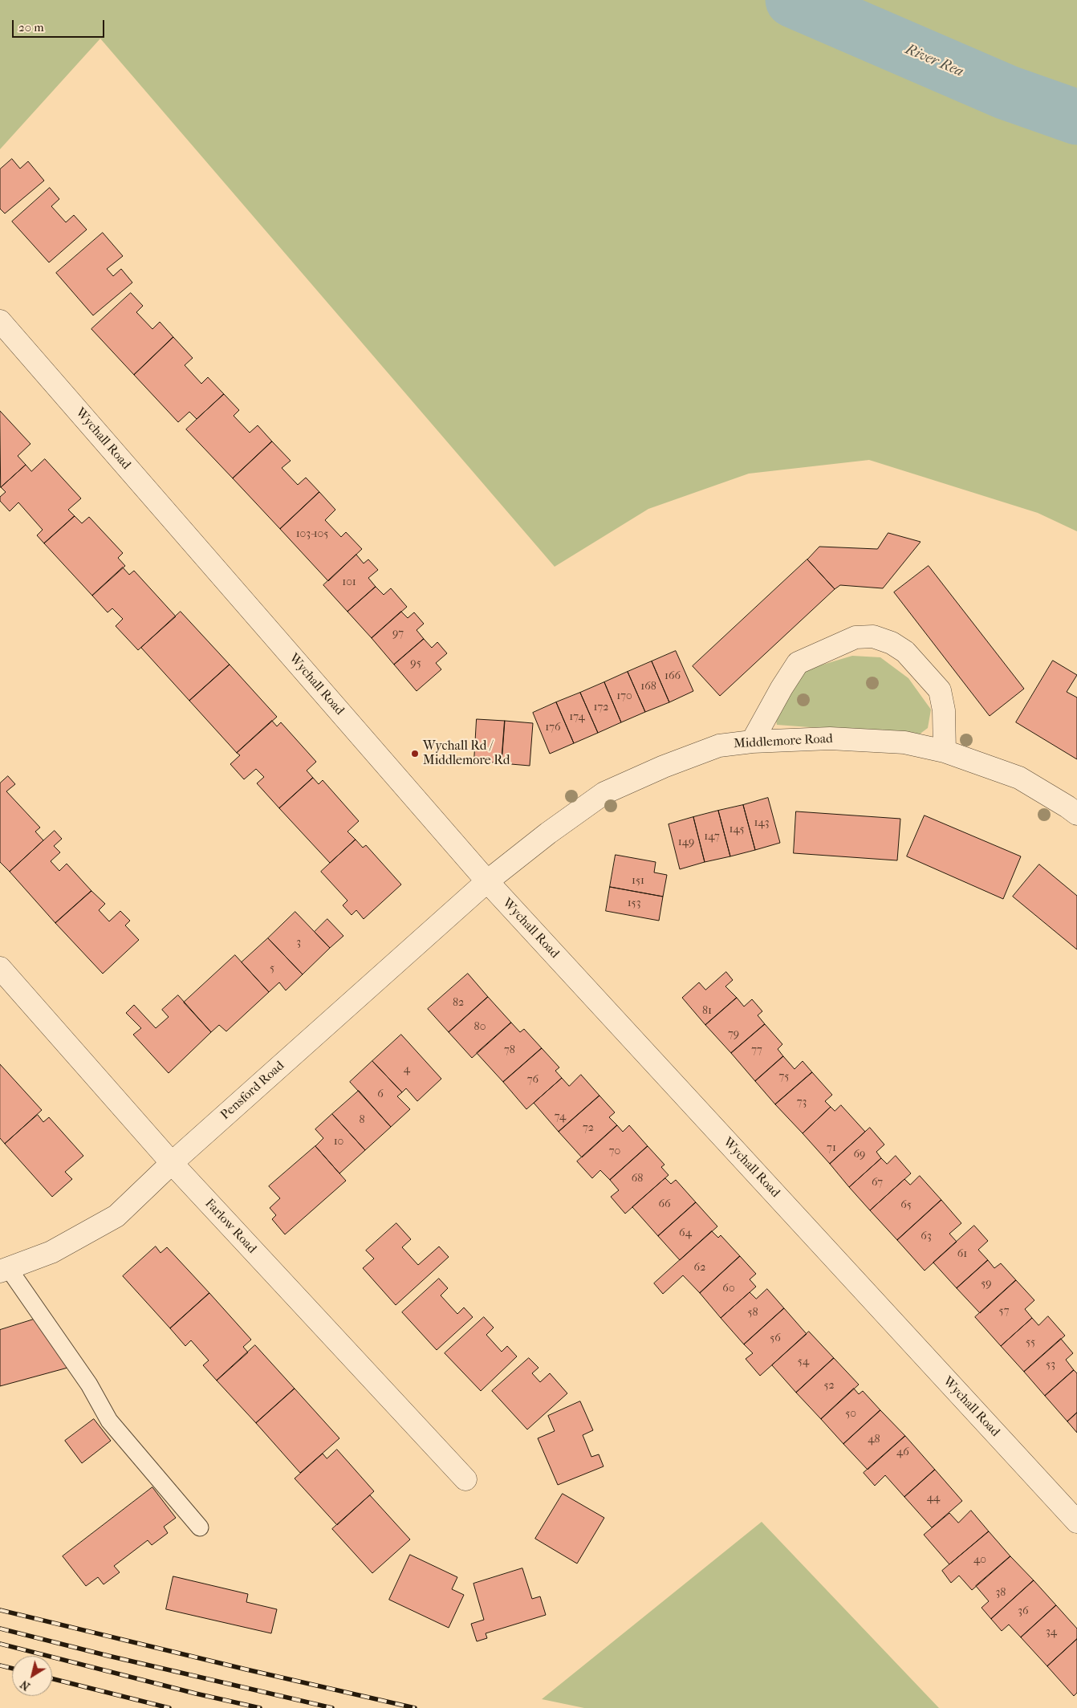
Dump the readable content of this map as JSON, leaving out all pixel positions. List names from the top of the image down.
{
  "streets": {
    "street": [
      "Wychall Road",
      "Middlemore Road",
      "Pensford Road",
      "Farlow Road"
    ]
  },
  "crossings": [
    ["Wychall Road", "Middlemore Road"],
    ["Wychall Road", "Pensford Road"],
    ["Middlemore Road", "Pensford Road"],
    ["Pensford Road", "Farlow Road"]
  ],
  "water": ["River Rea"],
  "places": ["Wychall Rd / Middlemore Rd"],
  "house_numbers": [
    "103-105",
    "101",
    "97",
    "95",
    "166",
    "168",
    "170",
    "172",
    "174",
    "176",
    "143",
    "145",
    "147",
    "149",
    "151",
    "153",
    "3",
    "5",
    "82",
    "81",
    "80",
    "79",
    "78",
    "77",
    "4",
    "75",
    "76",
    "6",
    "73",
    "74",
    "8",
    "72",
    "10",
    "71",
    "70",
    "69",
    "68",
    "67",
    "66",
    "65",
    "64",
    "63",
    "61",
    "62",
    "59",
    "60",
    "57",
    "58",
    "56",
    "55",
    "54",
    "53",
    "52",
    "50",
    "48",
    "46",
    "44",
    "40",
    "38",
    "36",
    "34"
  ],
  "scale_bar": "20 m",
  "north": "bottom left"
}
